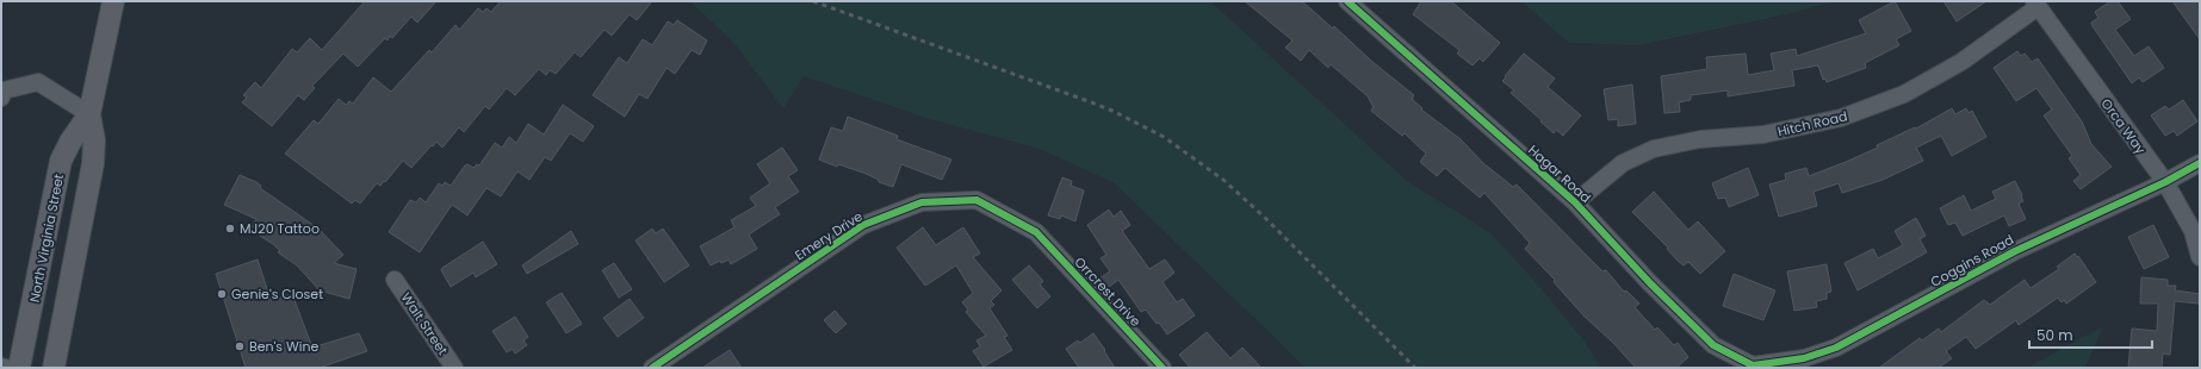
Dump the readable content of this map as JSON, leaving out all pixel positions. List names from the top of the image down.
{
  "streets": {
    "main road": ["North Virginia Street"],
    "street": [
      "Hitch Road",
      "Orca Way",
      "Hagar Road",
      "Emery Drive",
      "Coggins Road",
      "Orrcrest Drive",
      "Walt Street"
    ]
  },
  "crossings": [
    ["Hitch Road", "Orca Way"],
    ["Hitch Road", "Hagar Road"],
    ["Orca Way", "Coggins Road"],
    ["Hagar Road", "Coggins Road"],
    ["Emery Drive", "Orrcrest Drive"]
  ],
  "places": ["MJ20 Tattoo", "Genie's Closet", "Ben's Wine"],
  "scale_bar": "50 m"
}
